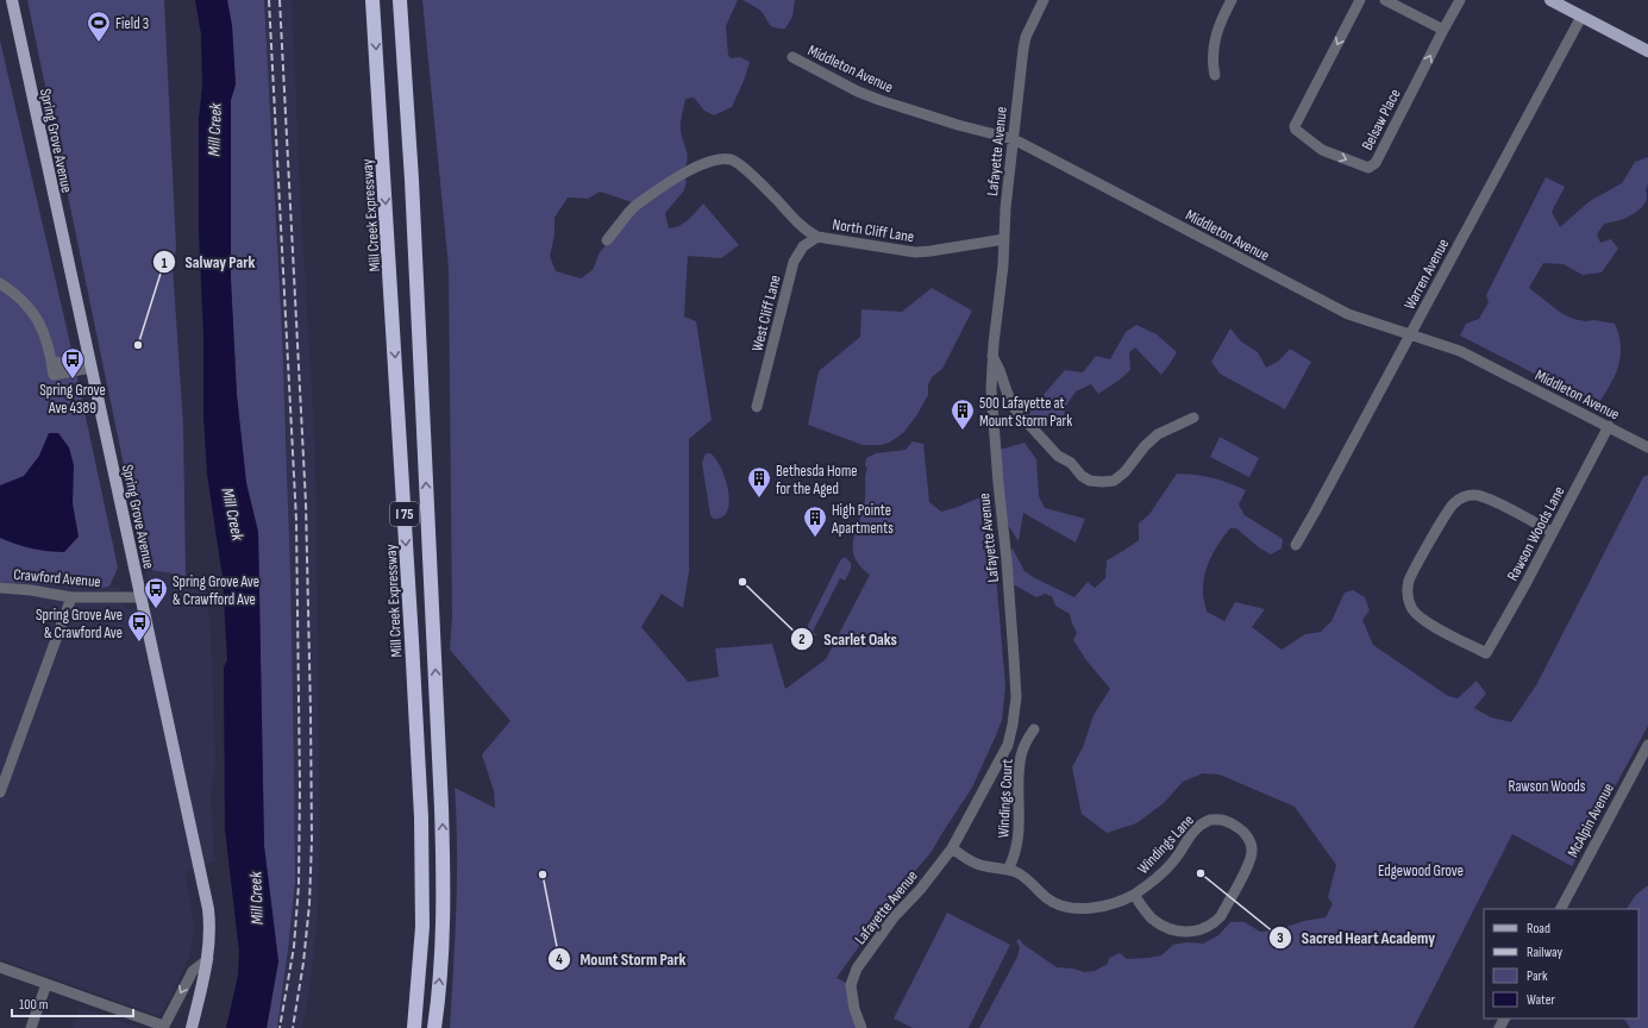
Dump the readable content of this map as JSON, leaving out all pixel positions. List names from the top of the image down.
{
  "streets": {
    "highway": ["Mill Creek Expressway", "I 75"],
    "main road": ["Spring Grove Avenue"],
    "street": [
      "Middleton Avenue",
      "Belsaw Place",
      "Lafayette Avenue",
      "North Cliff Lane",
      "Warren Avenue",
      "West Cliff Lane",
      "Rawson Woods Lane",
      "Crawford Avenue",
      "Windings Court",
      "McAlpin Avenue",
      "Windings Lane"
    ]
  },
  "crossings": [
    ["Middleton Avenue", "Lafayette Avenue"],
    ["Middleton Avenue", "Warren Avenue"],
    ["Middleton Avenue", "Rawson Woods Lane"],
    ["Spring Grove Avenue", "Crawford Avenue"],
    ["Lafayette Avenue", "North Cliff Lane"],
    ["Lafayette Avenue", "Windings Lane"],
    ["North Cliff Lane", "West Cliff Lane"],
    ["Windings Court", "Windings Lane"]
  ],
  "water": ["Mill Creek"],
  "parks": ["Rawson Woods", "Edgewood Grove"],
  "places": {
    "sports": ["Field 3"],
    "other": [
      "Salway Park",
      "Scarlet Oaks",
      "Sacred Heart Academy",
      "Mount Storm Park"
    ],
    "bus stop": ["Spring Grove Ave 4389", "Spring Grove Ave & Crawfford Ave", "Spring Grove Ave & Crawford Ave"],
    "building": ["500 Lafayette at Mount Storm Park", "Bethesda Home for the Aged", "High Pointe Apartments"]
  },
  "legend": [
    "Road",
    "Railway",
    "Park",
    "Water"
  ],
  "scale_bar": "100 m"
}
